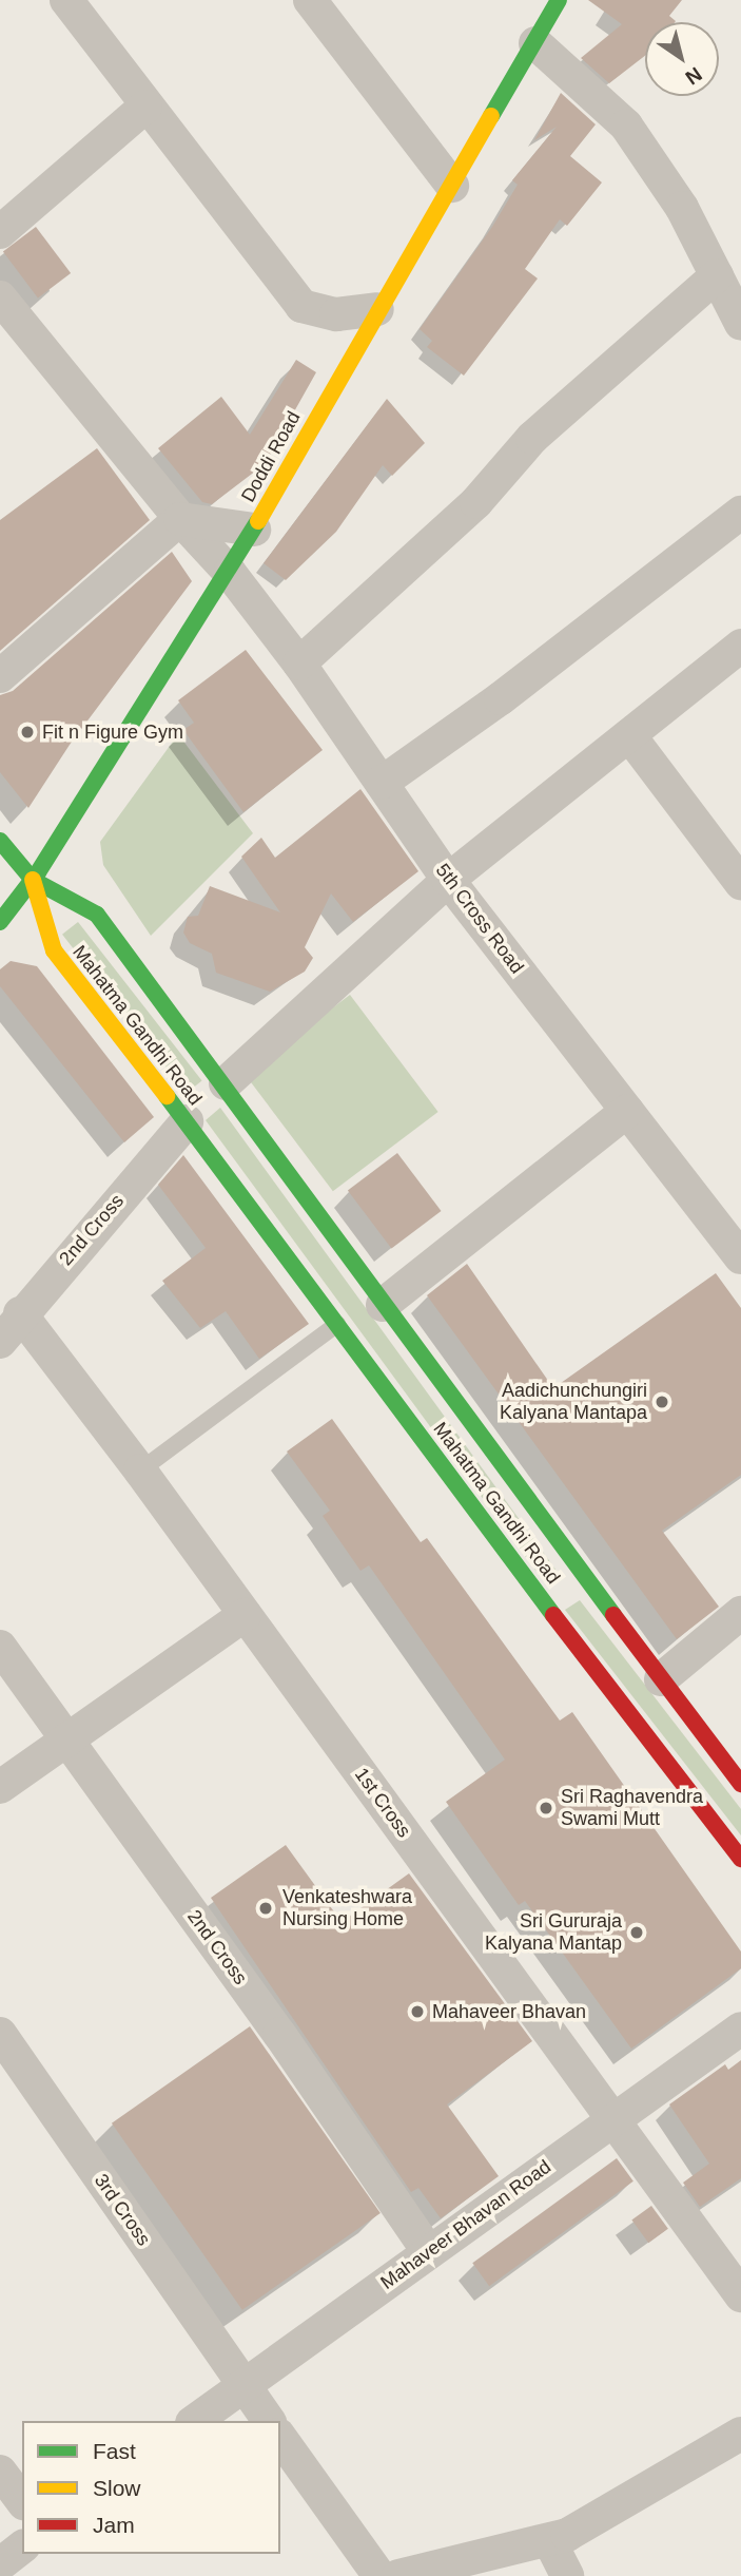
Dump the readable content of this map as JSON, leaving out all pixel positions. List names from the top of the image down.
{
  "streets": {
    "street": [
      "Doddi Road",
      "5th Cross Road",
      "Mahatma Gandhi Road",
      "2nd Cross",
      "1st Cross",
      "3rd Cross",
      "Mahaveer Bhavan Road"
    ]
  },
  "crossings": [
    ["Doddi Road", "5th Cross Road"],
    ["Doddi Road", "Mahatma Gandhi Road"],
    ["5th Cross Road", "2nd Cross"],
    ["Mahatma Gandhi Road", "2nd Cross"],
    ["2nd Cross", "1st Cross"],
    ["2nd Cross", "Mahaveer Bhavan Road"],
    ["1st Cross", "Mahaveer Bhavan Road"],
    ["3rd Cross", "Mahaveer Bhavan Road"]
  ],
  "places": [
    "Fit n Figure Gym",
    "Aadichunchungiri Kalyana Mantapa",
    "Sri Raghavendra Swami Mutt",
    "Venkateshwara Nursing Home",
    "Sri Gururaja Kalyana Mantap",
    "Mahaveer Bhavan"
  ],
  "legend": ["Fast", "Slow", "Jam"],
  "north": "bottom right"
}
